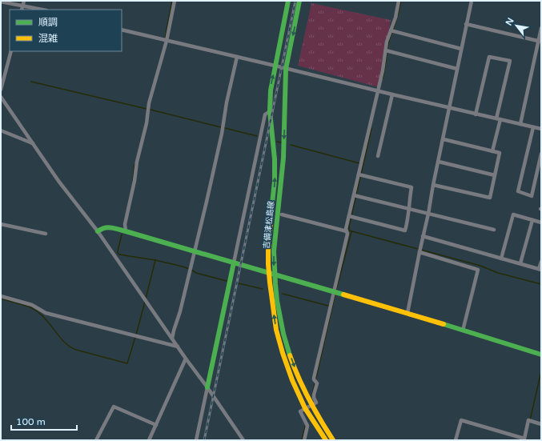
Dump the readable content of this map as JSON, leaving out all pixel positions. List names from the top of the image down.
{
  "streets": {
    "main road": ["吉備津松島線"]
  },
  "legend": ["順調", "混雑"],
  "scale_bar": "100 m",
  "north": "top left"
}
